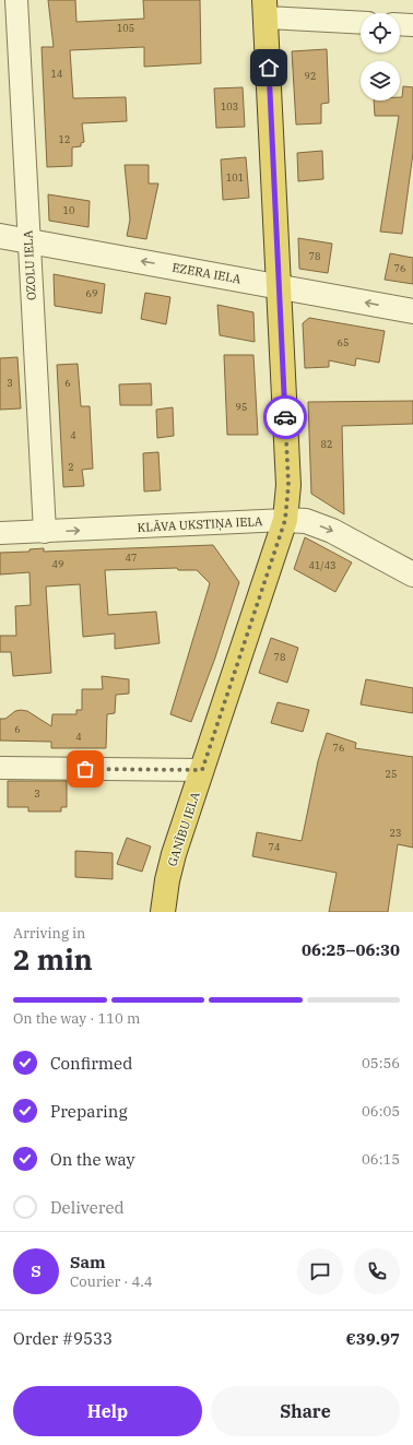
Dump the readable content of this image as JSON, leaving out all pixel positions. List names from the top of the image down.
{
  "streets": {
    "highway": ["GANĪBU IELA"],
    "street": ["OZOLU IELA", "EZERA IELA", "KLĀVA UKSTIŅA IELA"]
  },
  "crossings": [
    ["OZOLU IELA", "EZERA IELA"],
    ["OZOLU IELA", "KLĀVA UKSTIŅA IELA"],
    ["EZERA IELA", "GANĪBU IELA"],
    ["KLĀVA UKSTIŅA IELA", "GANĪBU IELA"]
  ],
  "one_way": ["EZERA IELA", "KLĀVA UKSTIŅA IELA"],
  "house_numbers": [
    "105",
    "14",
    "92",
    "103",
    "12",
    "101",
    "10",
    "78",
    "76",
    "69",
    "65",
    "3",
    "6",
    "95",
    "4",
    "82",
    "2",
    "47",
    "49",
    "41/43",
    "78",
    "6",
    "4",
    "76",
    "25",
    "3",
    "23",
    "74"
  ],
  "page": {
    "heading": ["2 min", "Arriving in", "06:25–06:30"],
    "panel": [
      "Sam",
      "Courier · 4.4",
      "Order #9533",
      "€39.97"
    ],
    "bar": "On the way · 110 m",
    "list": [
      ["Confirmed", "05:56"],
      ["Preparing", "06:05"],
      ["On the way", "06:15"],
      "Delivered"
    ],
    "round": "S",
    "buttons": ["Help", "Share"]
  }
}
